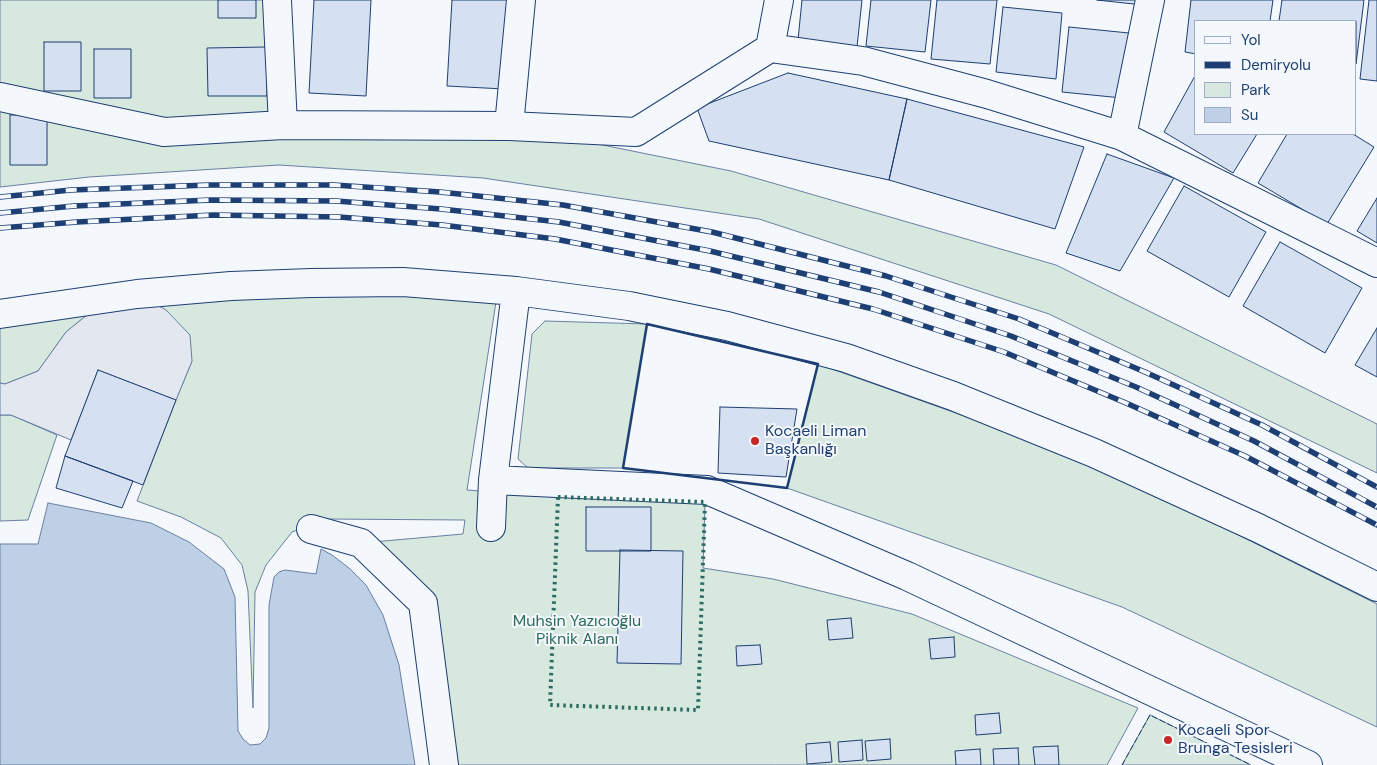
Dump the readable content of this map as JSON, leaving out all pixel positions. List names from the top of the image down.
{
  "parks": ["Muhsin Yazıcıoğlu Piknik Alanı"],
  "places": ["Kocaeli Liman Başkanlığı", "Kocaeli Spor Brunga Tesisleri"],
  "legend": [
    "Yol",
    "Demiryolu",
    "Park",
    "Su"
  ]
}
